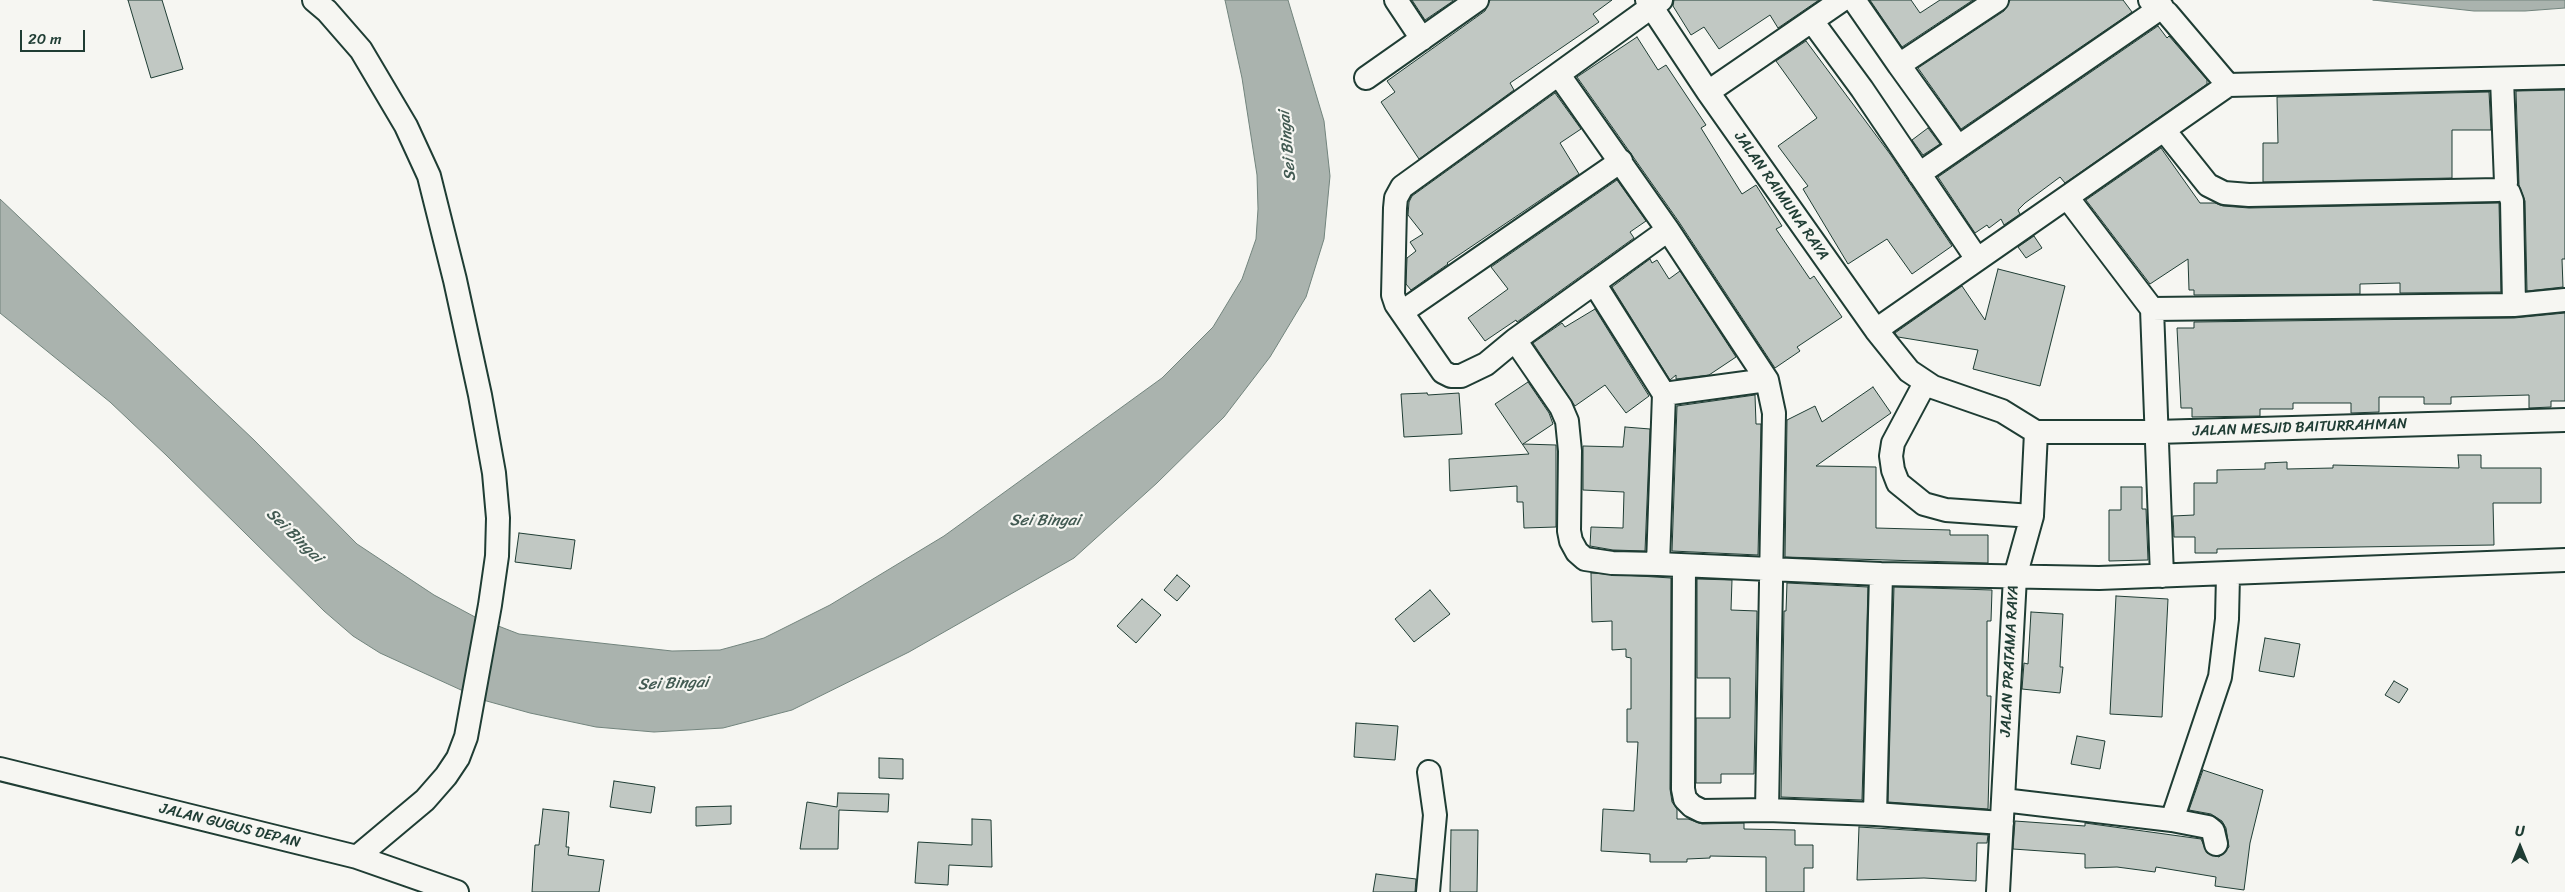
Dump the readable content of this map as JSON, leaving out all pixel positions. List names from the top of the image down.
{
  "streets": {
    "street": [
      "JALAN RAIMUNA RAYA",
      "JALAN MESJID BAITURRAHMAN",
      "JALAN PRATAMA RAYA",
      "JALAN GUGUS DEPAN"
    ]
  },
  "crossings": [
    ["JALAN RAIMUNA RAYA", "JALAN MESJID BAITURRAHMAN"],
    ["JALAN RAIMUNA RAYA", "JALAN PRATAMA RAYA"],
    ["JALAN MESJID BAITURRAHMAN", "JALAN PRATAMA RAYA"]
  ],
  "water": ["Sei Bingai"],
  "scale_bar": "20 m",
  "north": "top"
}
